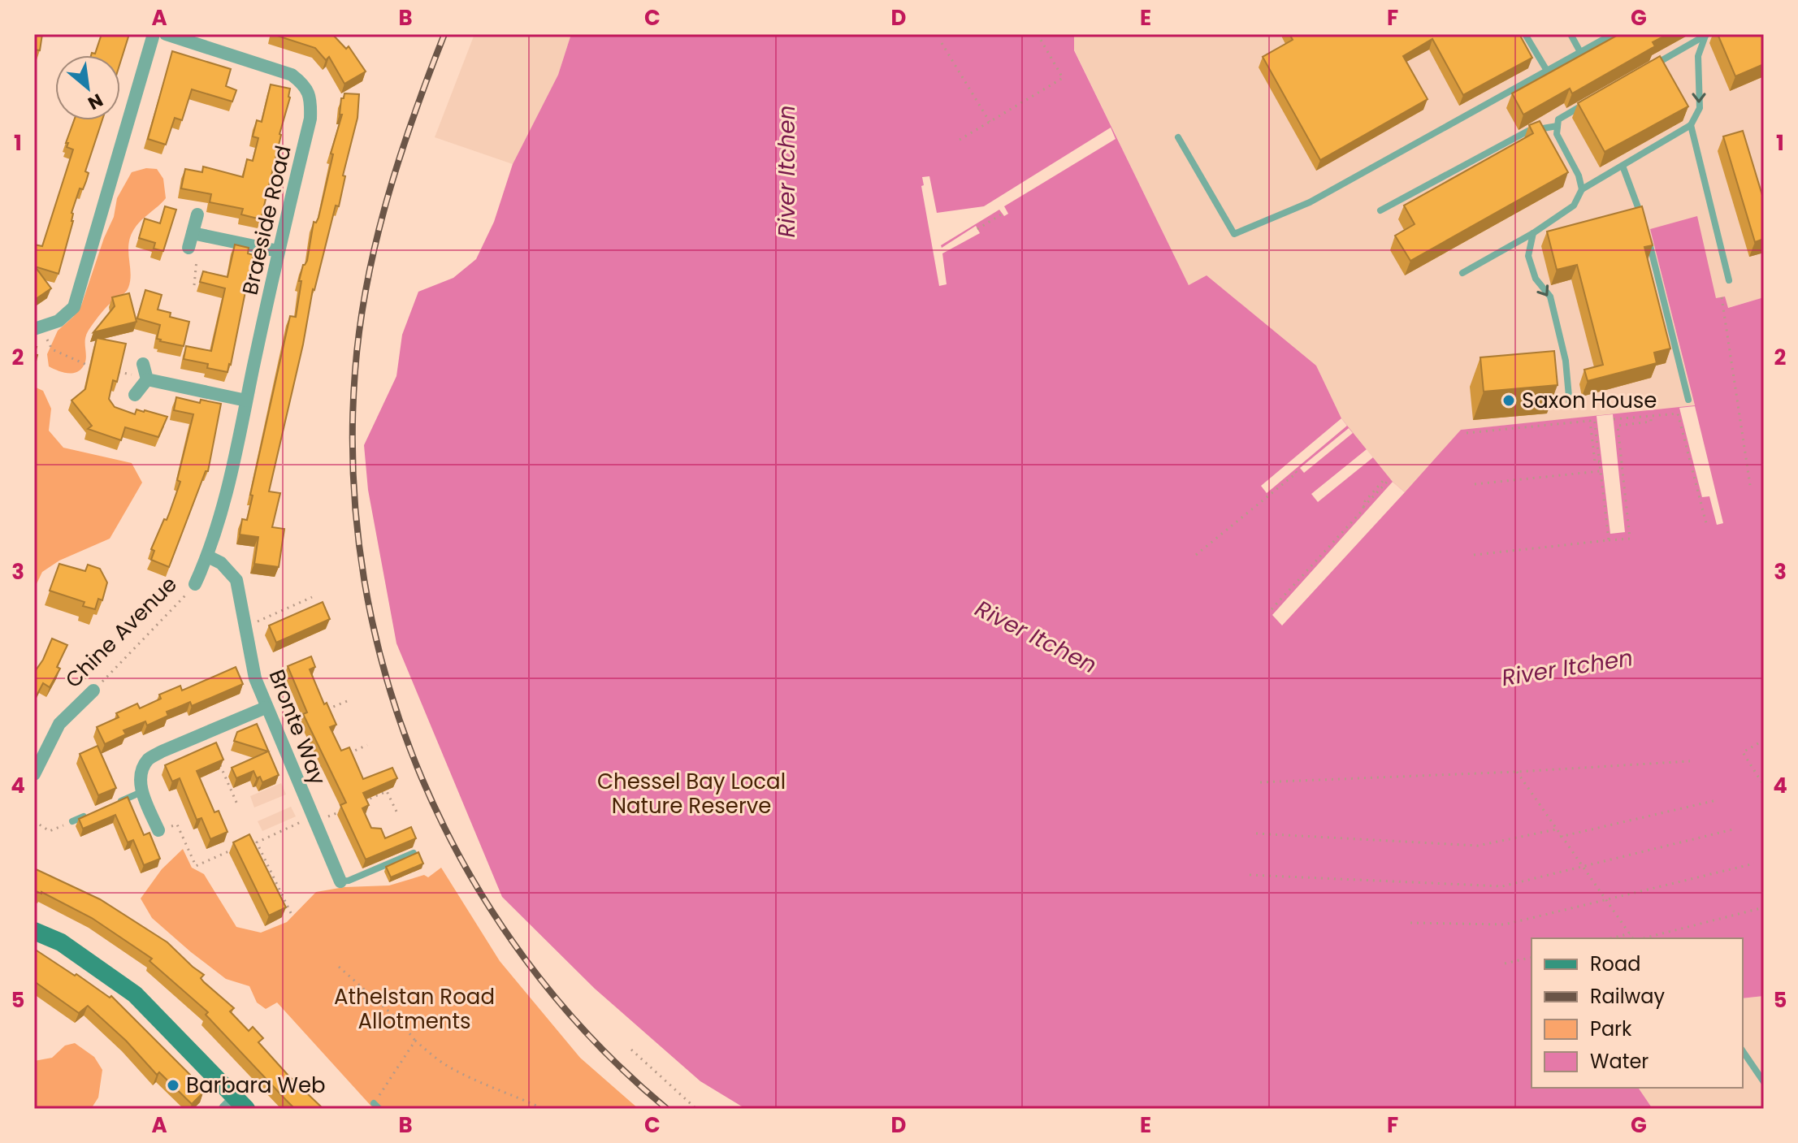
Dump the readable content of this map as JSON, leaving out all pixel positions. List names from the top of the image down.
{
  "streets": {
    "street": ["Braeside Road", "Chine Avenue", "Bronte Way"]
  },
  "crossings": [
    ["Braeside Road", "Chine Avenue"],
    ["Chine Avenue", "Bronte Way"]
  ],
  "water": ["River Itchen"],
  "parks": ["Chessel Bay Local Nature Reserve", "Athelstan Road Allotments"],
  "places": ["Saxon House", "Barbara Web"],
  "legend": [
    "Road",
    "Railway",
    "Park",
    "Water"
  ],
  "north": "bottom right",
  "grid": {
    "columns": [
      "A",
      "B",
      "C",
      "D",
      "E",
      "F",
      "G"
    ],
    "rows": [
      "1",
      "2",
      "3",
      "4",
      "5"
    ]
  }
}
